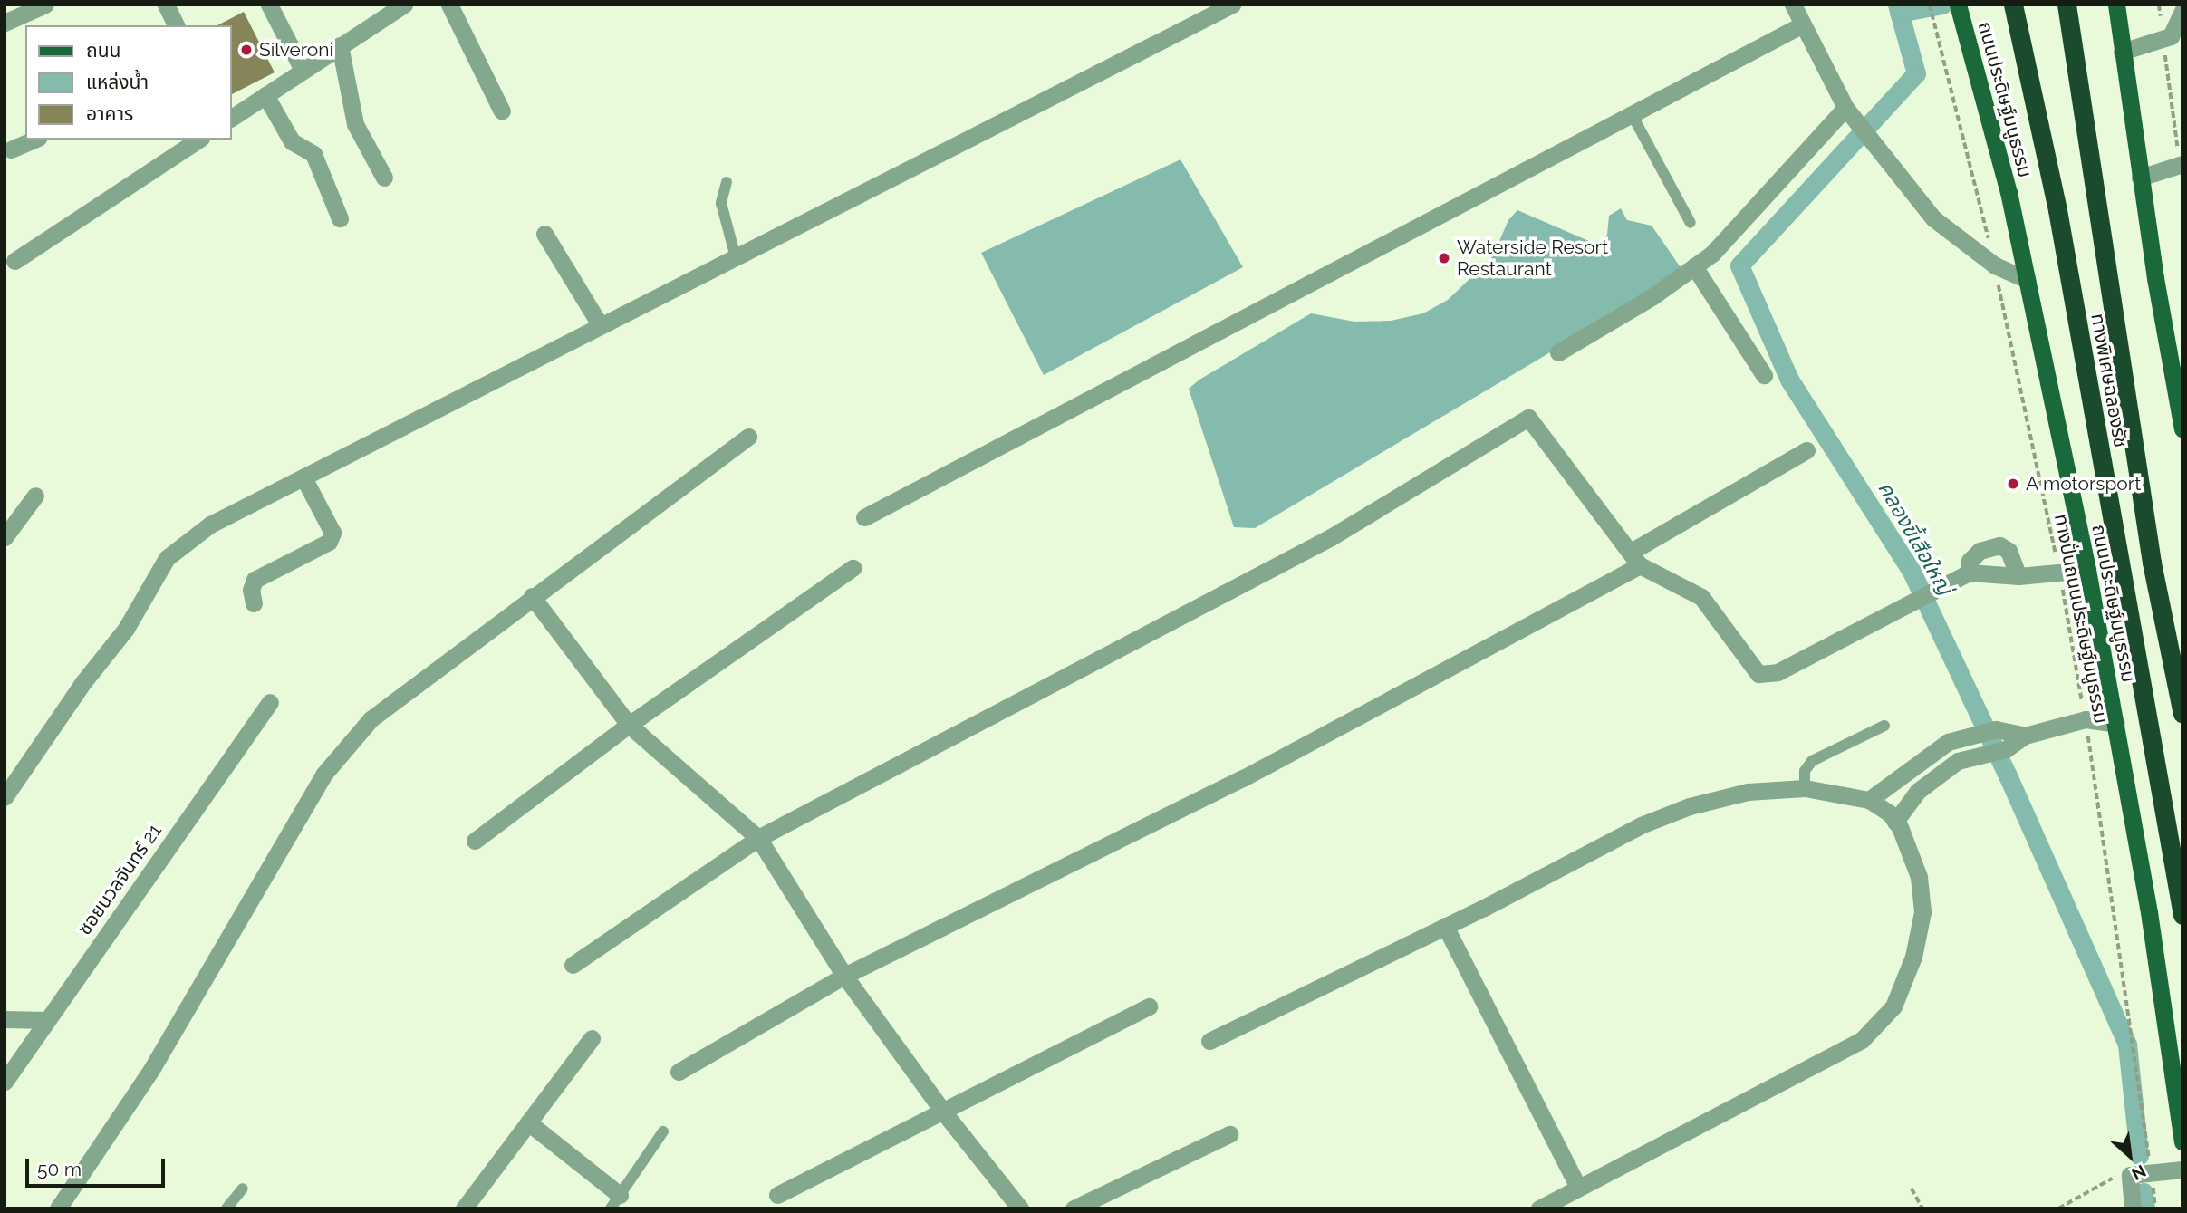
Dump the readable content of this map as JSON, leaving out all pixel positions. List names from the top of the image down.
{
  "streets": {
    "highway": ["ทางพิเศษฉลองรัช"],
    "main road": ["ถนนประดิษฐ์มนูธรรม"],
    "street": ["ซอยนวลจันทร์ 21"],
    "path": ["ทางปั่นถนนประดิษฐ์มนูธรรม"]
  },
  "water": ["คลองขี้เสือใหญ่"],
  "places": ["Silveroni", "Waterside Resort Restaurant", "A motorsport"],
  "legend": ["ถนน", "แหล่งน้ำ", "อาคาร"],
  "scale_bar": "50 m",
  "north": "bottom right"
}
